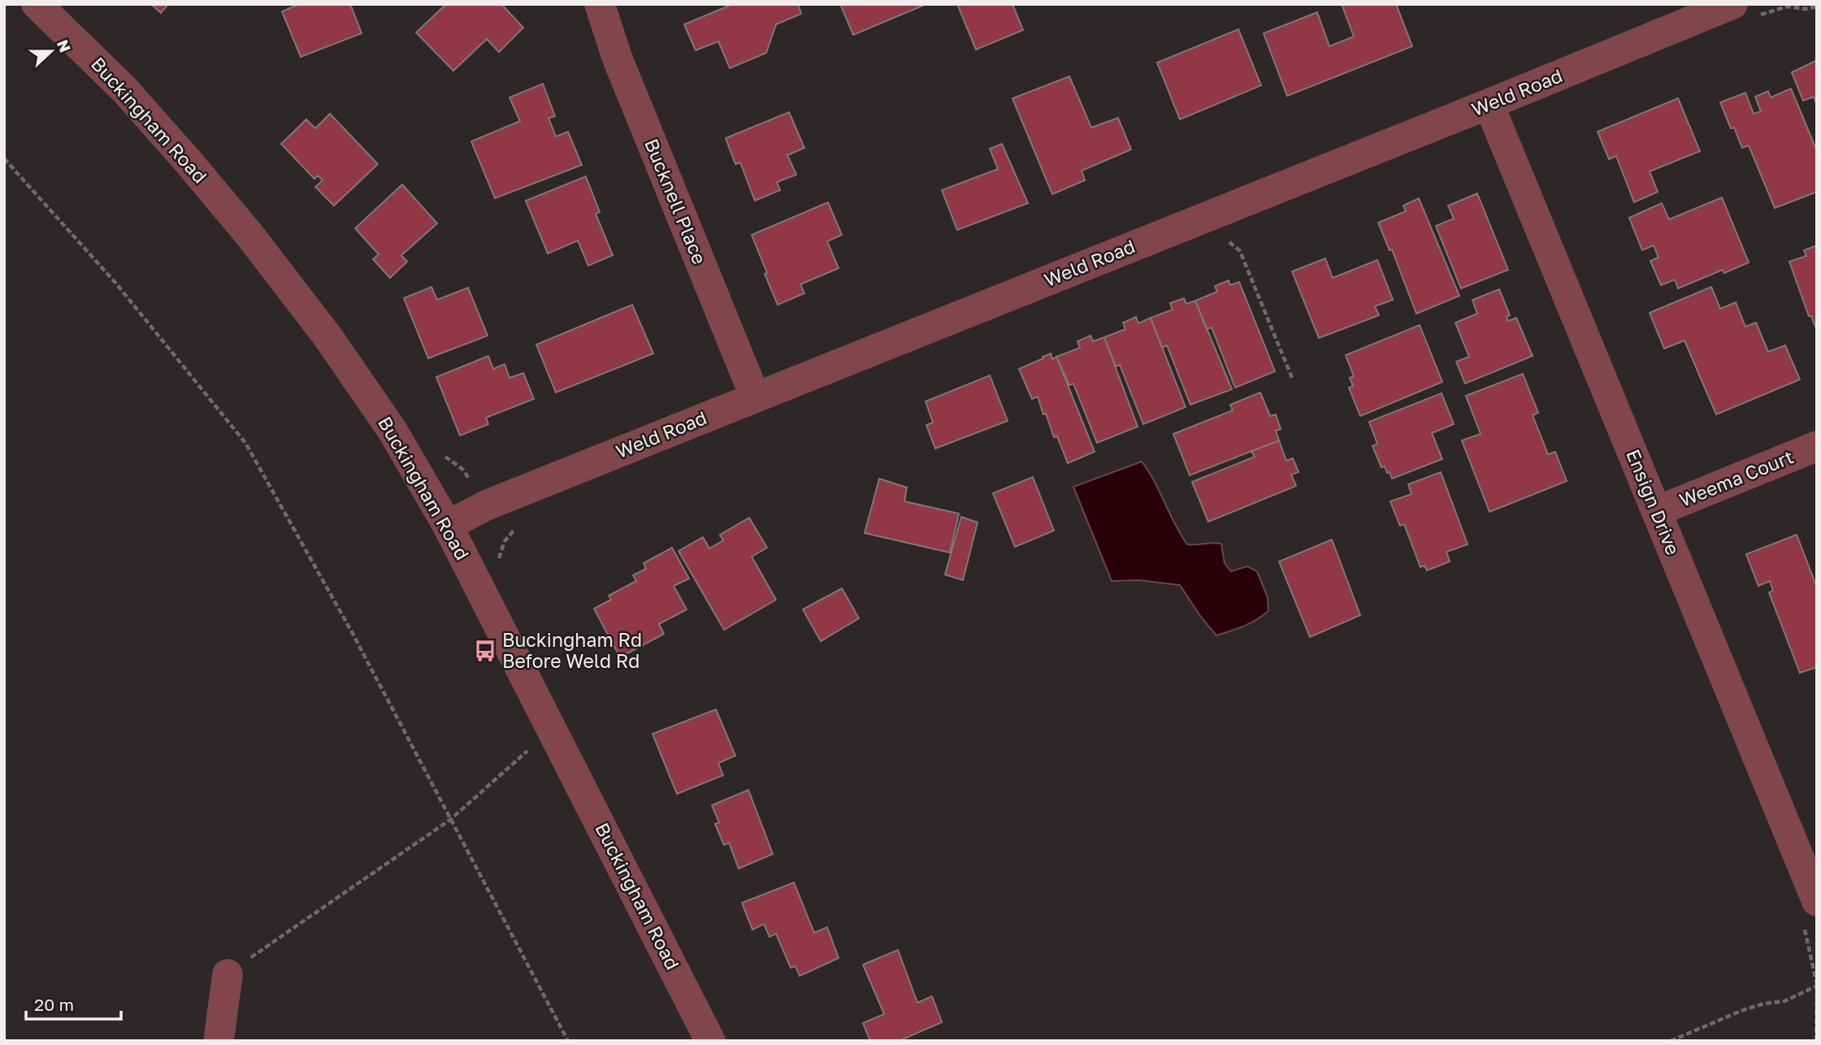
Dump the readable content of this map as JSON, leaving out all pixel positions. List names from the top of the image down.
{
  "streets": {
    "street": [
      "Weld Road",
      "Buckingham Road",
      "Bucknell Place",
      "Weema Court",
      "Ensign Drive"
    ]
  },
  "crossings": [
    ["Weld Road", "Buckingham Road"],
    ["Weld Road", "Bucknell Place"],
    ["Weld Road", "Ensign Drive"],
    ["Weema Court", "Ensign Drive"]
  ],
  "places": {
    "bus stop": ["Buckingham Rd Before Weld Rd"]
  },
  "scale_bar": "20 m",
  "north": "right"
}
